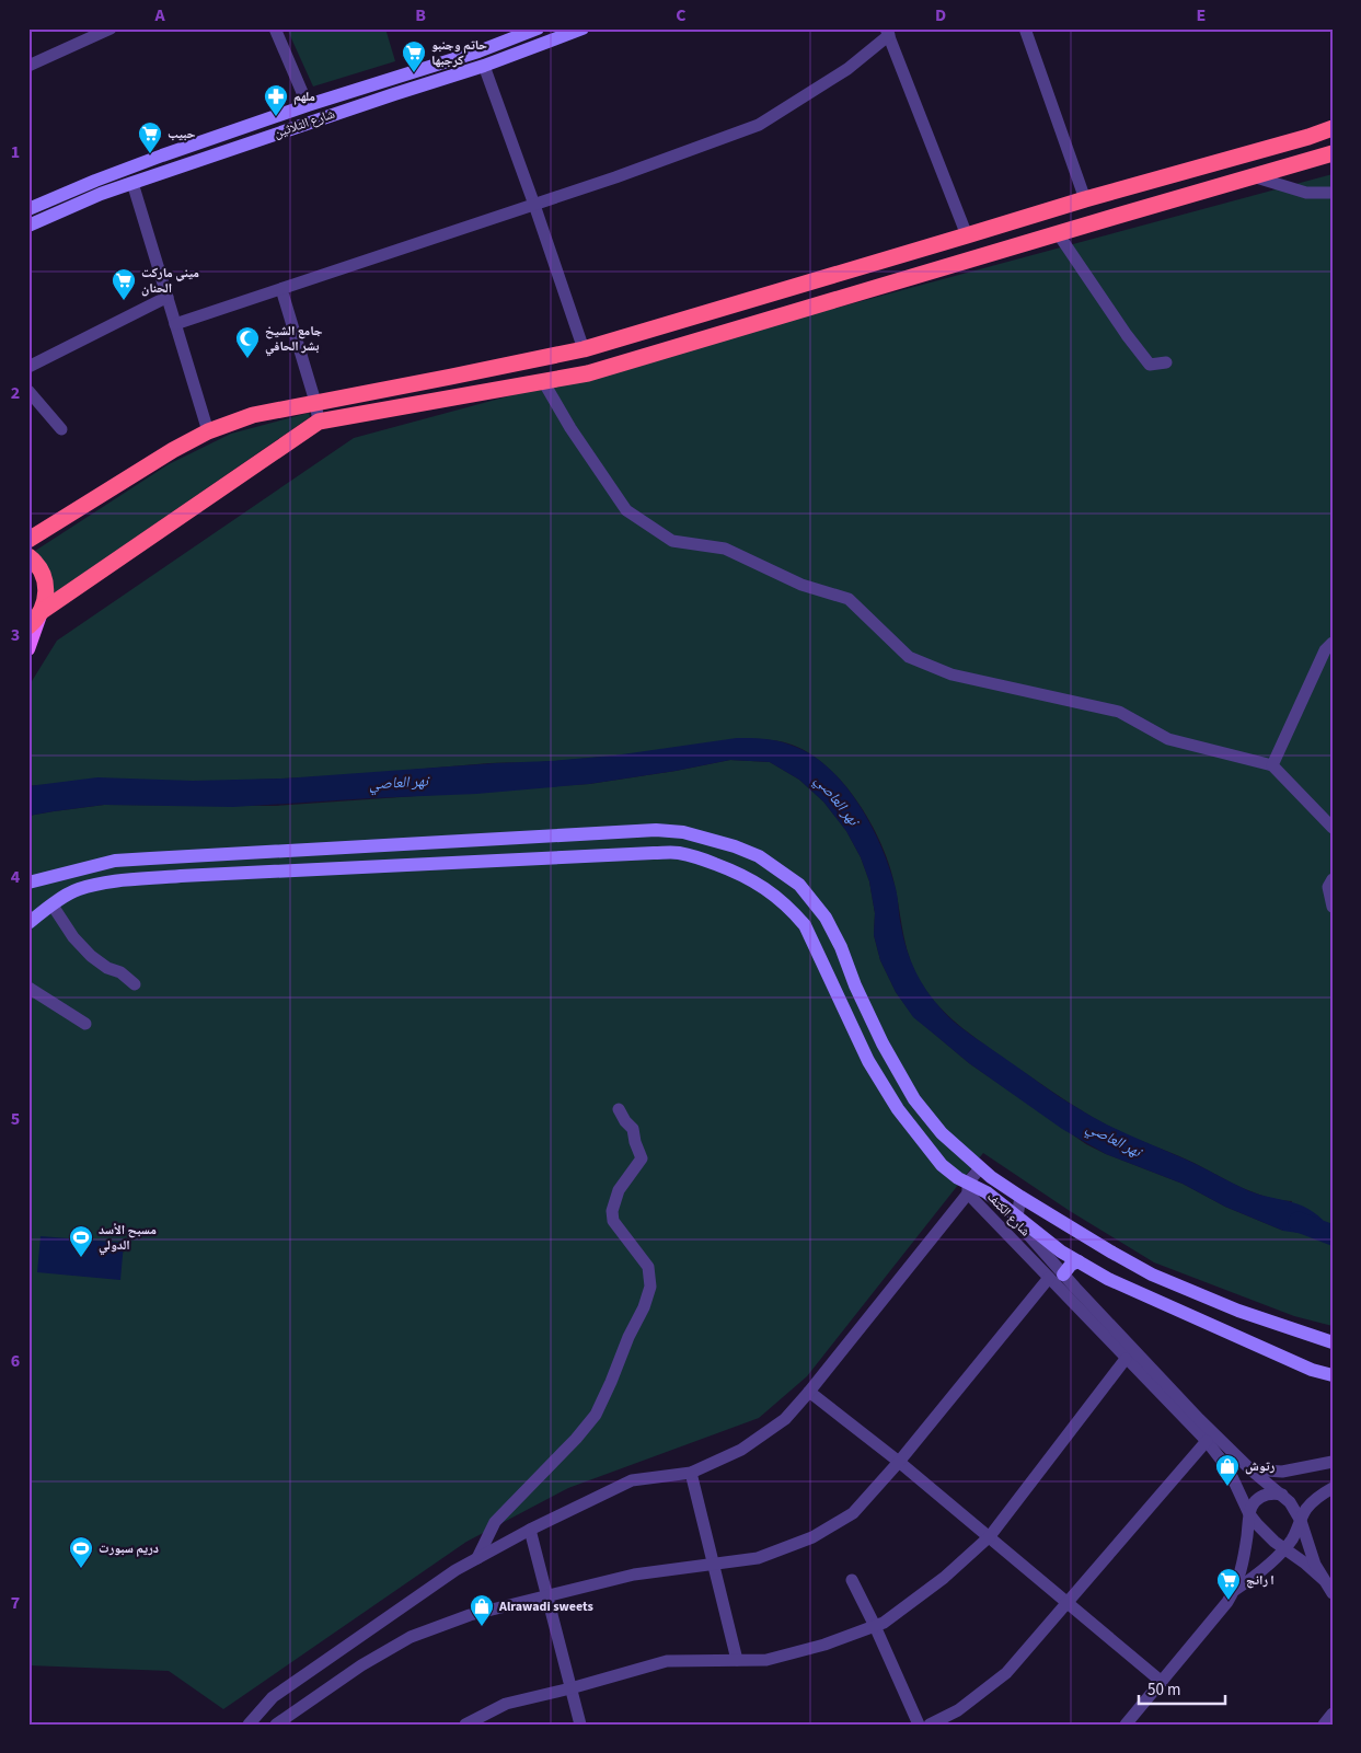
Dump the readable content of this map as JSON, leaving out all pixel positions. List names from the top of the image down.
{
  "streets": {
    "main road": ["شارع الثلاثين"],
    "street": ["شارع الكتف"]
  },
  "water": ["نهر العاصي"],
  "places": {
    "supermarket": [
      "حاتم وجنبو كرجبها",
      "حبيب",
      "ميني ماركت الحنان",
      "ا رانج"
    ],
    "pharmacy": ["ملهم"],
    "mosque": ["جامع الشيخ بشر الحافي"],
    "sports": ["مسبح الأسد الدولي", "دريم سبورت"],
    "shop": ["رتوش", "Alrawadi sweets"]
  },
  "scale_bar": "50 m",
  "grid": {
    "columns": [
      "A",
      "B",
      "C",
      "D",
      "E"
    ],
    "rows": [
      "1",
      "2",
      "3",
      "4",
      "5",
      "6",
      "7"
    ]
  }
}
